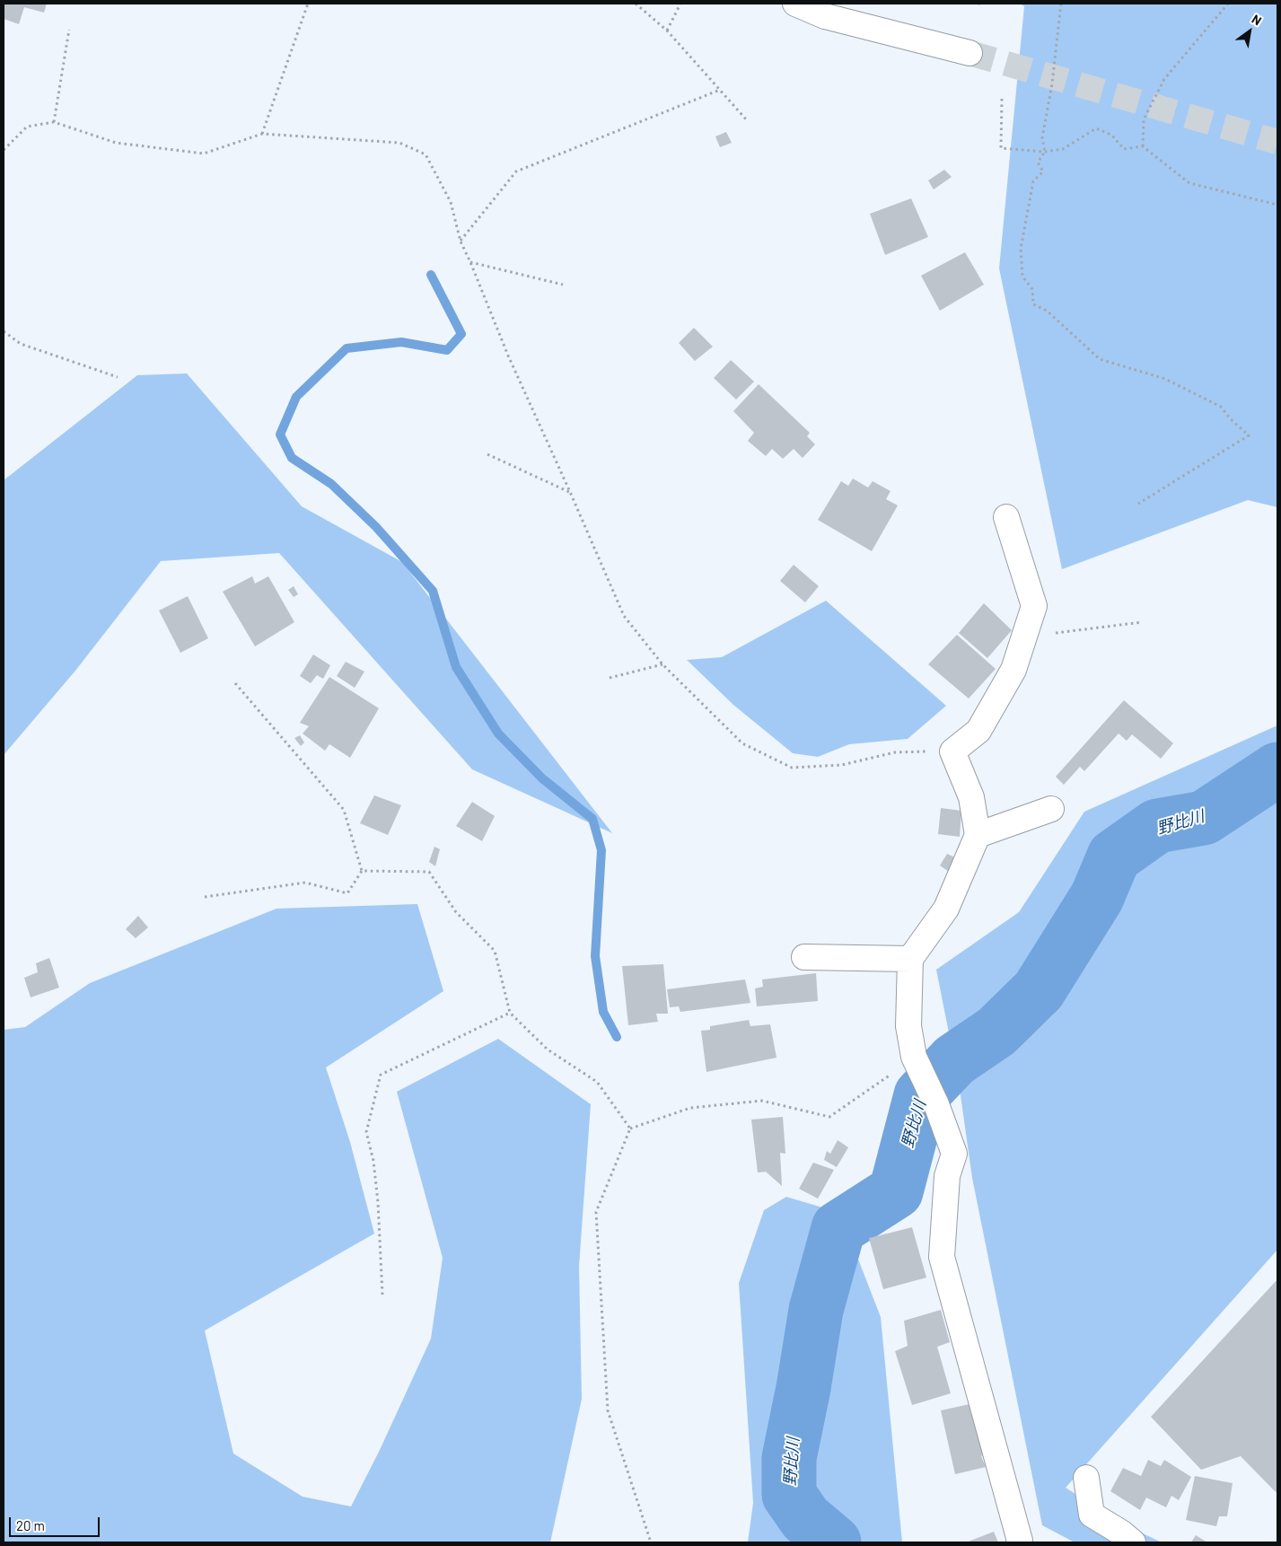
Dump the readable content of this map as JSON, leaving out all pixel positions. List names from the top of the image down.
{
  "water": ["野比川"],
  "scale_bar": "20 m",
  "north": "top right"
}
